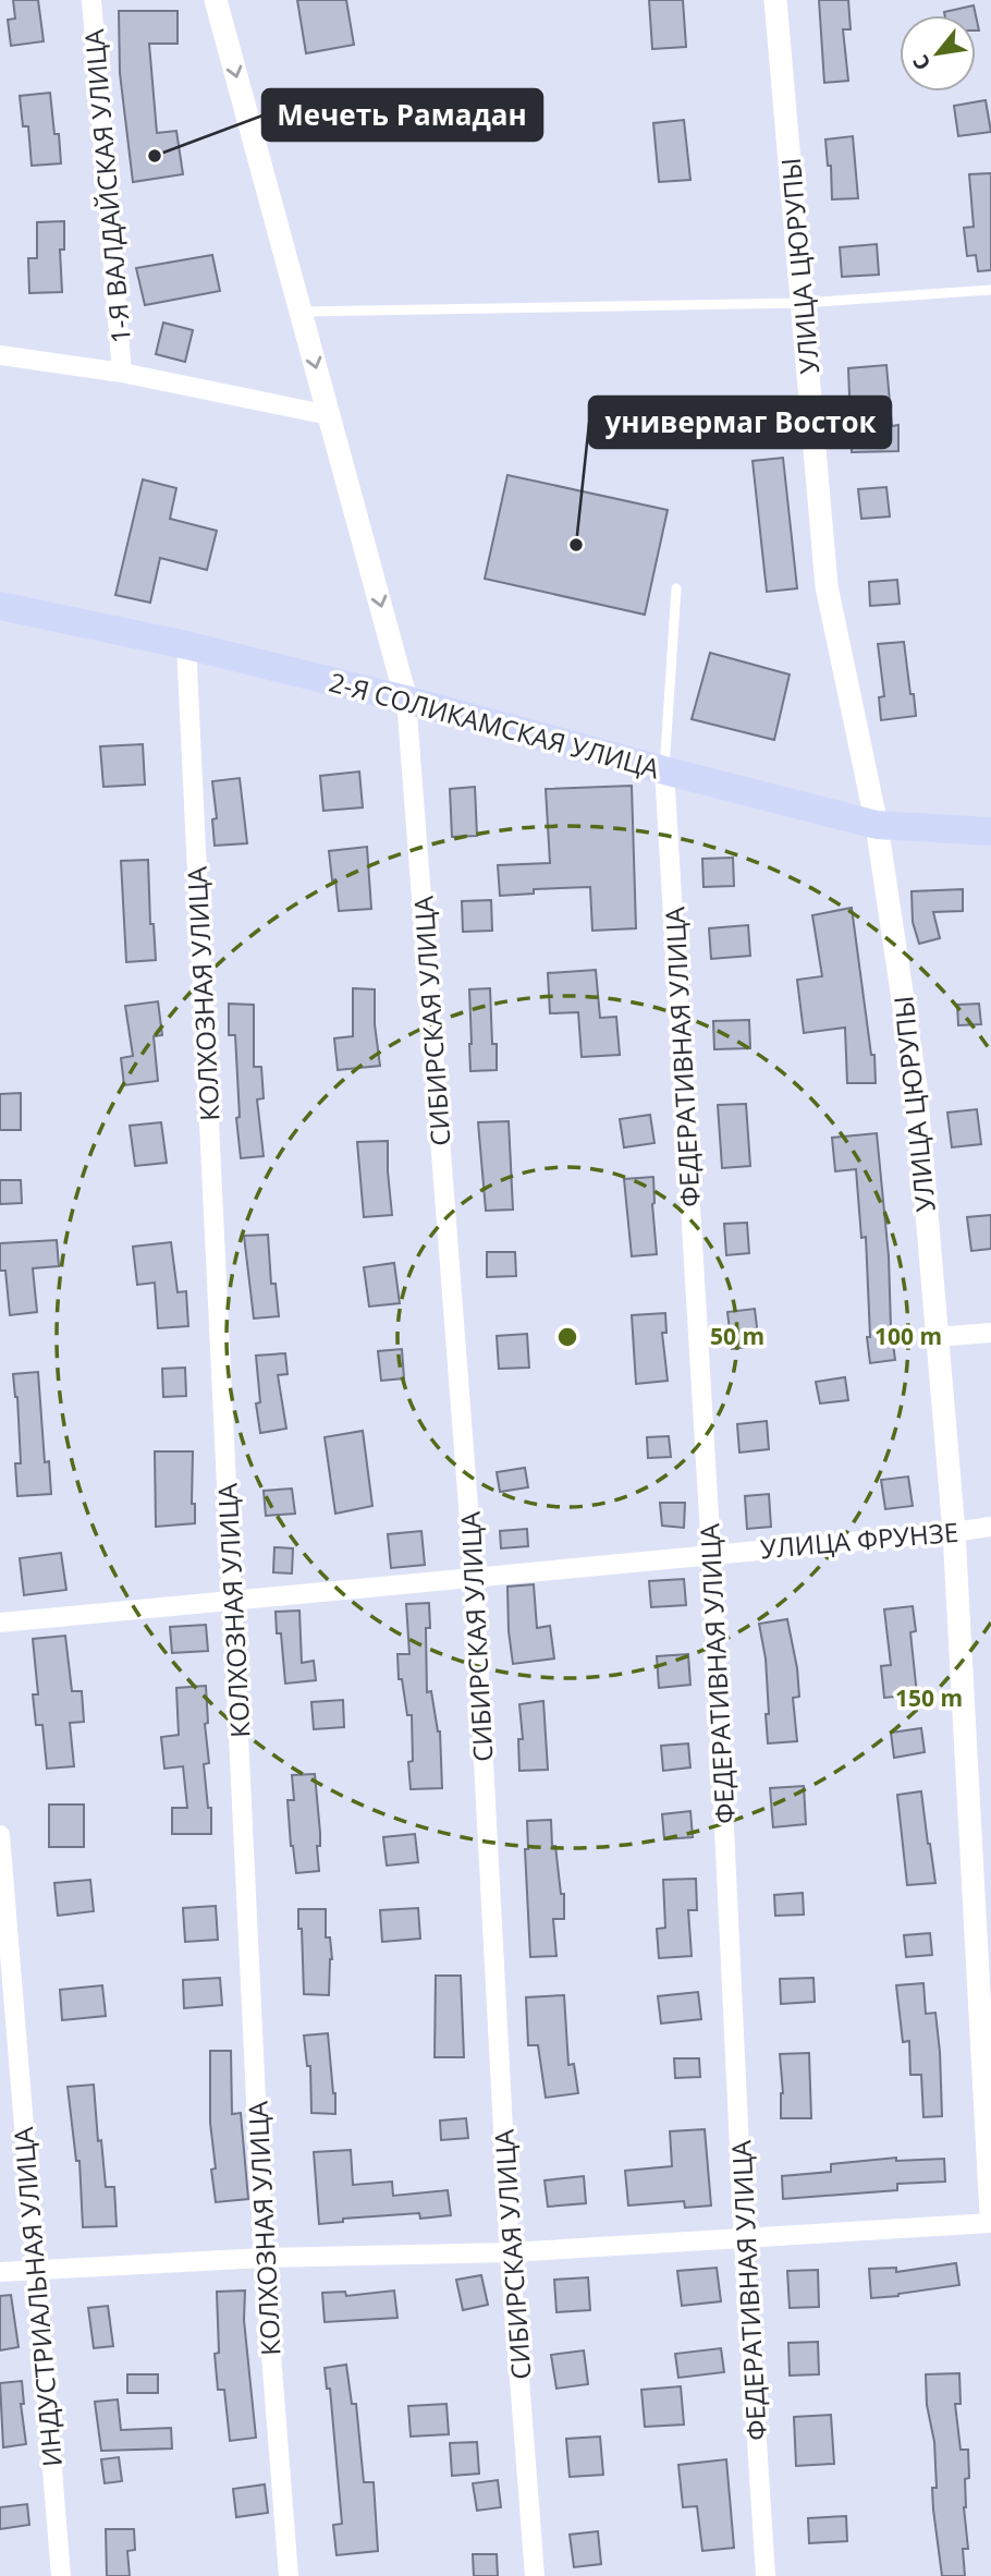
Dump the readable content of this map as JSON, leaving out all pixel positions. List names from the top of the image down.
{
  "streets": {
    "main road": ["2-Я СОЛИКАМСКАЯ УЛИЦА"],
    "street": [
      "1-Я ВАЛДАЙСКАЯ УЛИЦА",
      "УЛИЦА ЦЮРУПЫ",
      "КОЛХОЗНАЯ УЛИЦА",
      "СИБИРСКАЯ УЛИЦА",
      "ФЕДЕРАТИВНАЯ УЛИЦА",
      "УЛИЦА ФРУНЗЕ",
      "ИНДУСТРИАЛЬНАЯ УЛИЦА"
    ]
  },
  "crossings": [
    ["УЛИЦА ЦЮРУПЫ", "2-Я СОЛИКАМСКАЯ УЛИЦА"],
    ["УЛИЦА ЦЮРУПЫ", "УЛИЦА ФРУНЗЕ"],
    ["2-Я СОЛИКАМСКАЯ УЛИЦА", "КОЛХОЗНАЯ УЛИЦА"],
    ["2-Я СОЛИКАМСКАЯ УЛИЦА", "СИБИРСКАЯ УЛИЦА"],
    ["2-Я СОЛИКАМСКАЯ УЛИЦА", "ФЕДЕРАТИВНАЯ УЛИЦА"],
    ["КОЛХОЗНАЯ УЛИЦА", "УЛИЦА ФРУНЗЕ"],
    ["СИБИРСКАЯ УЛИЦА", "УЛИЦА ФРУНЗЕ"],
    ["ФЕДЕРАТИВНАЯ УЛИЦА", "УЛИЦА ФРУНЗЕ"]
  ],
  "places": ["Мечеть Рамадан", "универмаг Восток"],
  "north": "bottom left",
  "rings": ["50 m", "100 m", "150 m"]
}
